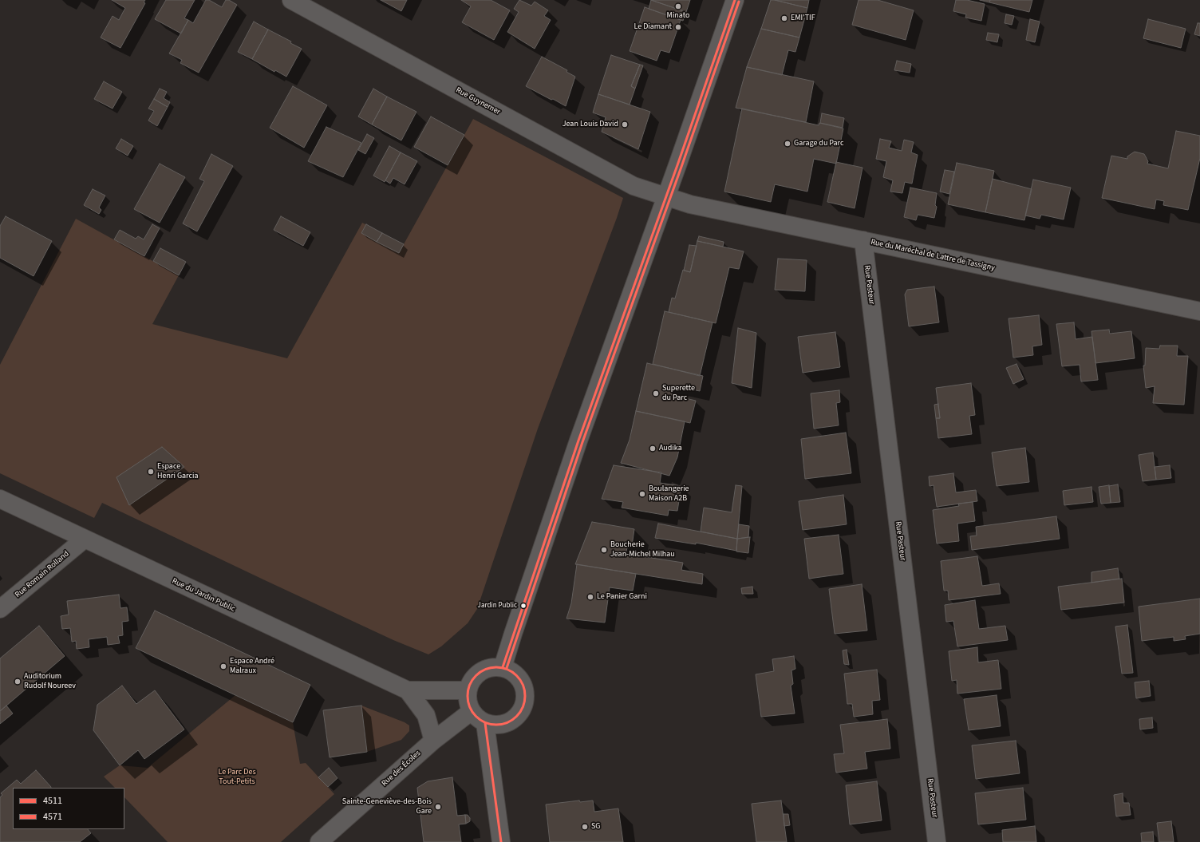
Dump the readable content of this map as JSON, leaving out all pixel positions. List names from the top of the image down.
{
  "streets": {
    "street": [
      "Rue Guynemer",
      "Rue du Maréchal de Lattre de Tassigny",
      "Rue Pasteur",
      "Rue Romain Rolland",
      "Rue du Jardin Public",
      "Rue des Écoles"
    ]
  },
  "crossings": [
    ["Rue Guynemer", "Rue du Maréchal de Lattre de Tassigny"],
    ["Rue du Maréchal de Lattre de Tassigny", "Rue Pasteur"],
    ["Rue Romain Rolland", "Rue du Jardin Public"],
    ["Rue du Jardin Public", "Rue des Écoles"]
  ],
  "parks": ["Le Parc Des Tout-Petits"],
  "places": [
    "Minato",
    "EMI'TIF",
    "Le Diamant",
    "Jean Louis David",
    "Garage du Parc",
    "Superette du Parc",
    "Audika",
    "Espace Henri Garcia",
    "Boulangerie Maison A2B",
    "Boucherie Jean-Michel Milhau",
    "Le Panier Garni",
    "Jardin Public",
    "Espace André Malraux",
    "Auditorium Rudolf Noureev",
    "Sainte-Geneviève-des-Bois Gare",
    "SG"
  ],
  "lines": ["transit line 4511", "transit line 4571"],
  "legend": ["4511", "4571"]
}
